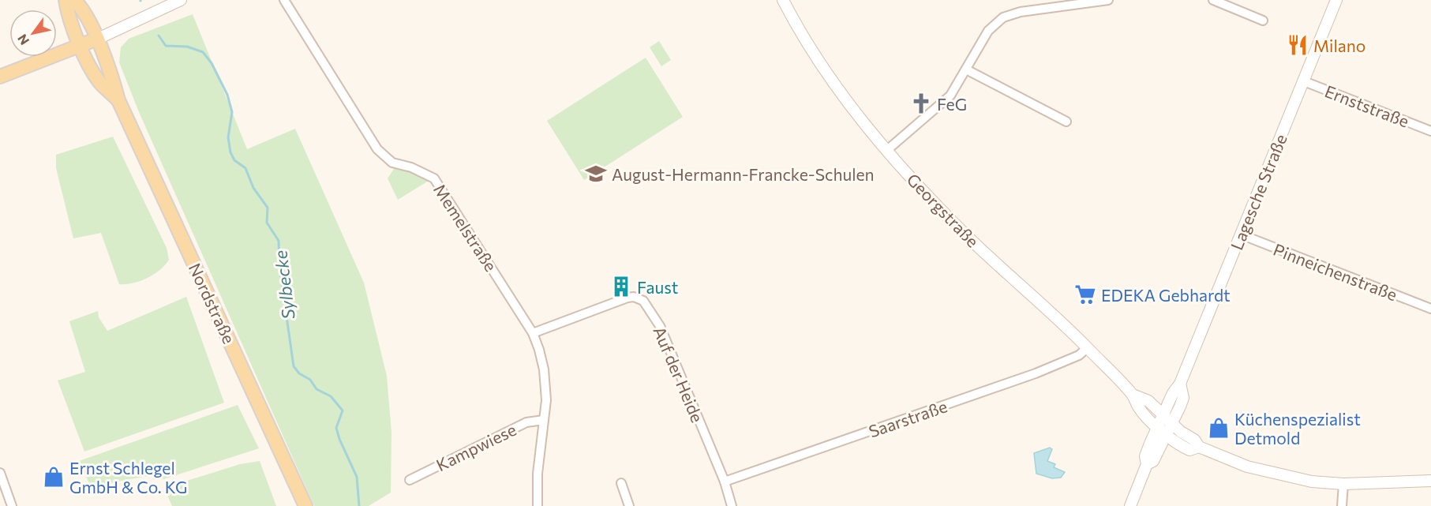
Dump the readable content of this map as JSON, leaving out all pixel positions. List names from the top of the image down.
{
  "streets": {
    "main road": ["Nordstraße"],
    "street": [
      "Ernststraße",
      "Lagesche Straße",
      "Georgstraße",
      "Memelstraße",
      "Pinneichenstraße",
      "Auf der Heide",
      "Saarstraße",
      "Kampwiese"
    ]
  },
  "crossings": [
    ["Ernststraße", "Lagesche Straße"],
    ["Lagesche Straße", "Georgstraße"],
    ["Lagesche Straße", "Pinneichenstraße"],
    ["Georgstraße", "Saarstraße"],
    ["Memelstraße", "Auf der Heide"],
    ["Memelstraße", "Kampwiese"],
    ["Auf der Heide", "Saarstraße"]
  ],
  "water": ["Sylbecke"],
  "places": {
    "restaurant": ["Milano"],
    "church": ["FeG"],
    "school or university": ["August-Hermann-Francke-Schulen"],
    "building": ["Faust"],
    "supermarket": ["EDEKA Gebhardt"],
    "shop": ["Küchenspezialist Detmold", "Ernst Schlegel GmbH & Co. KG"]
  },
  "north": "bottom left"
}
